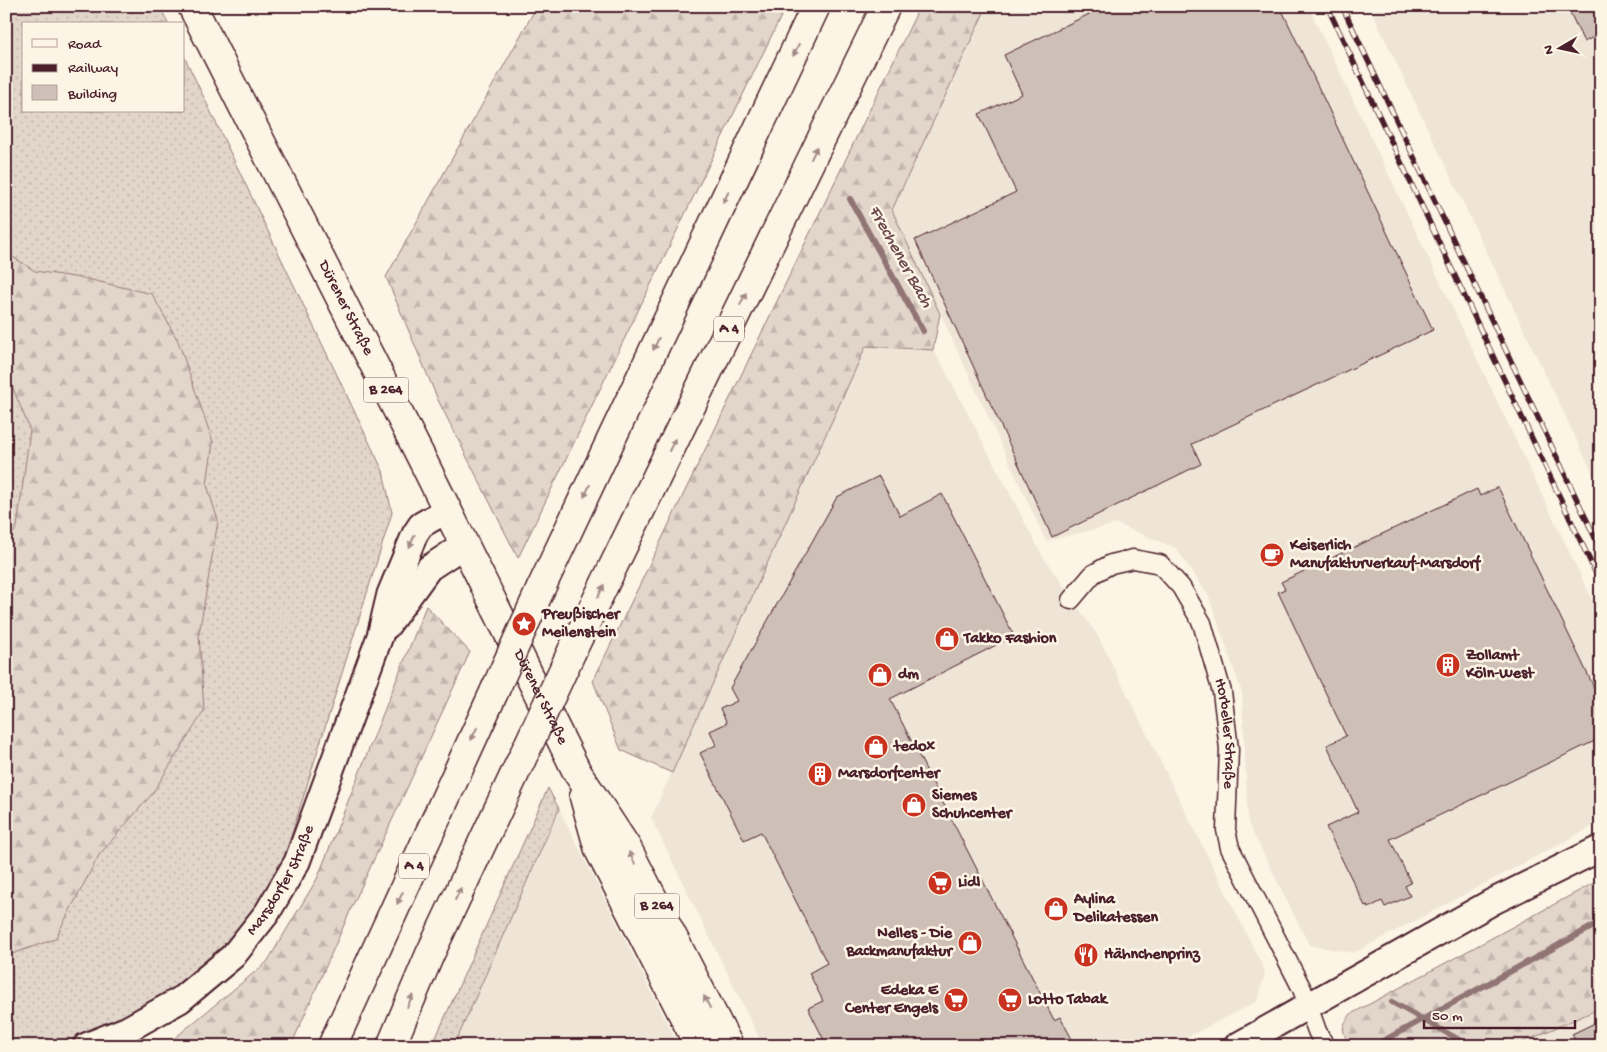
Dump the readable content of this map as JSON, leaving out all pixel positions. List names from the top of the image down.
{
  "streets": {
    "main road": ["Dürener Straße", "A 4", "B 264"],
    "street": ["Horbeller Straße", "Marsdorfer Straße"]
  },
  "crossings": [
    ["Dürener Straße", "Marsdorfer Straße"]
  ],
  "water": ["Frechener Bach"],
  "places": {
    "cafe": ["Keiserlich Manufakturverkauf-Marsdorf"],
    "place": ["Preußischer Meilenstein"],
    "shop": [
      "Takko Fashion",
      "dm",
      "tedox",
      "Siemes Schuhcenter",
      "Aylina Delikatessen",
      "Nelles - Die Backmanufaktur"
    ],
    "building": ["Zollamt Köln-West", "Marsdorfcenter"],
    "supermarket": ["Lidl", "Edeka E Center Engels", "Lotto Tabak"],
    "restaurant": ["Hähnchenprinz"]
  },
  "legend": ["Road", "Railway", "Building"],
  "scale_bar": "50 m",
  "north": "left"
}
